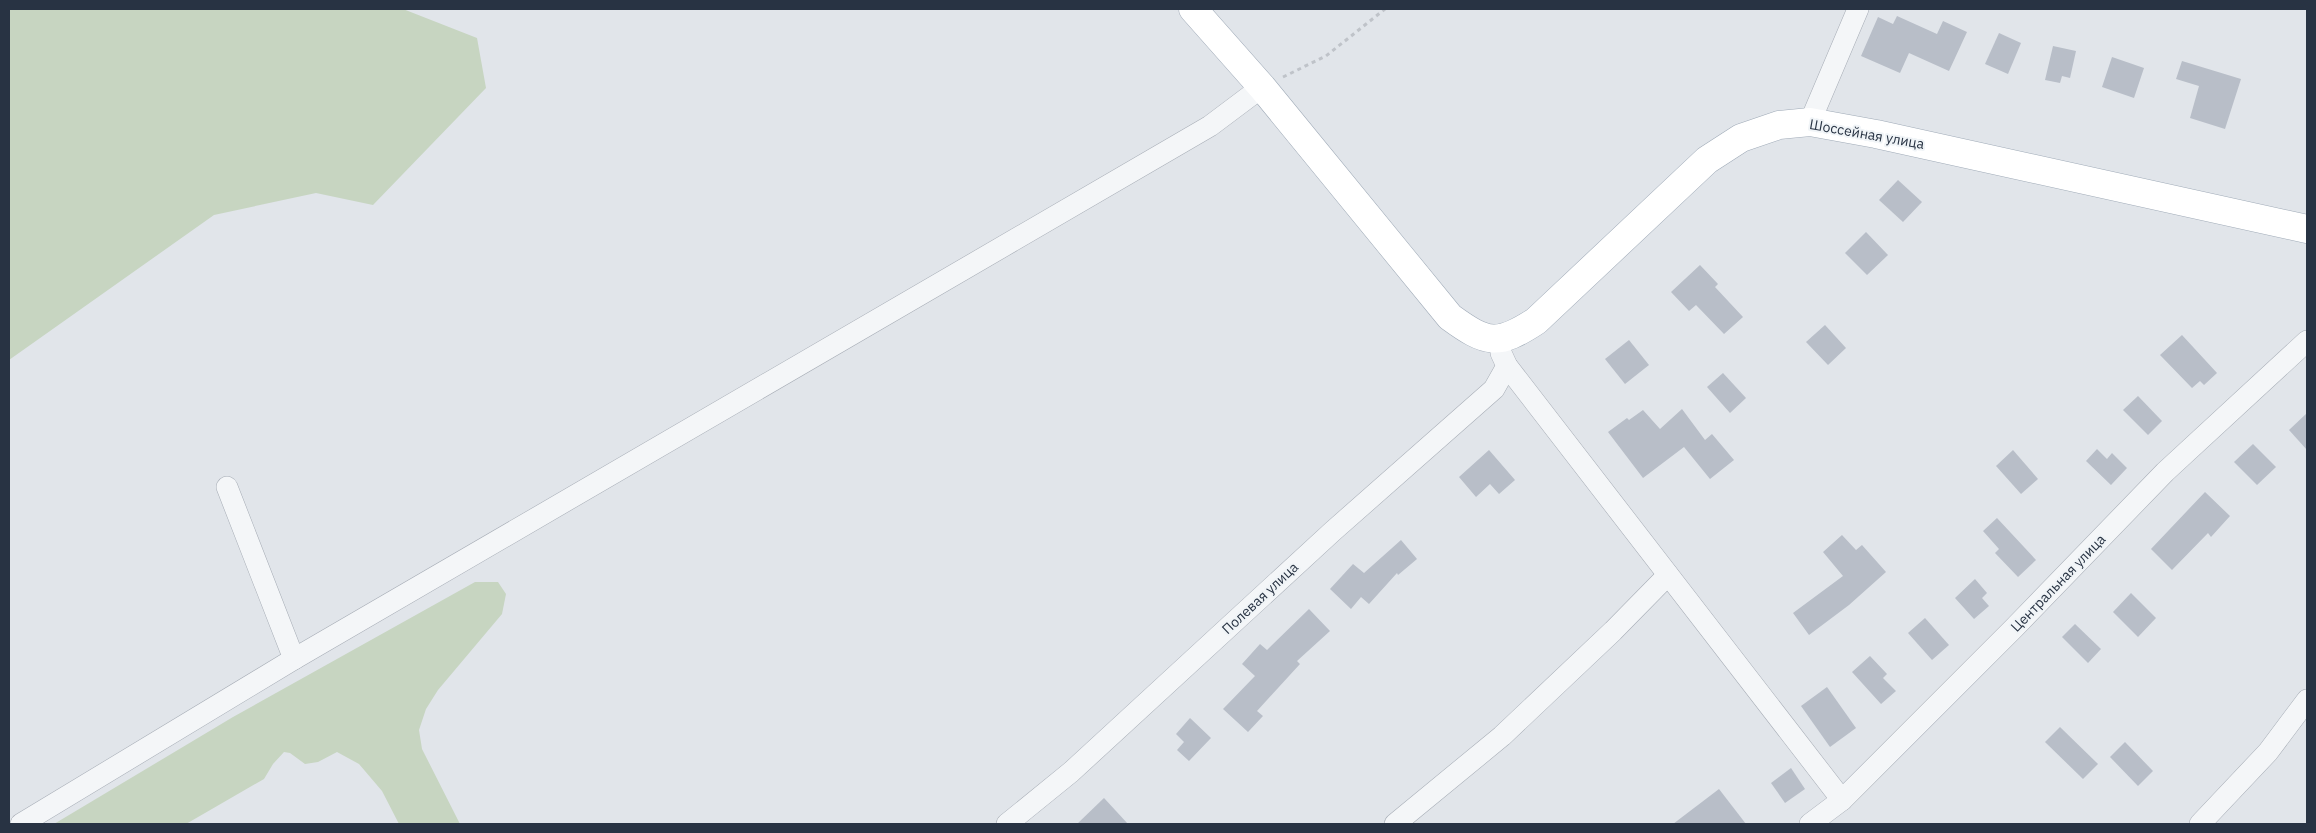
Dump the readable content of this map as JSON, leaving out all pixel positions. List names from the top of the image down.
{
  "streets": {
    "main road": ["Шоссейная улица"],
    "street": ["Центральная улица", "Полевая улица"]
  }
}
